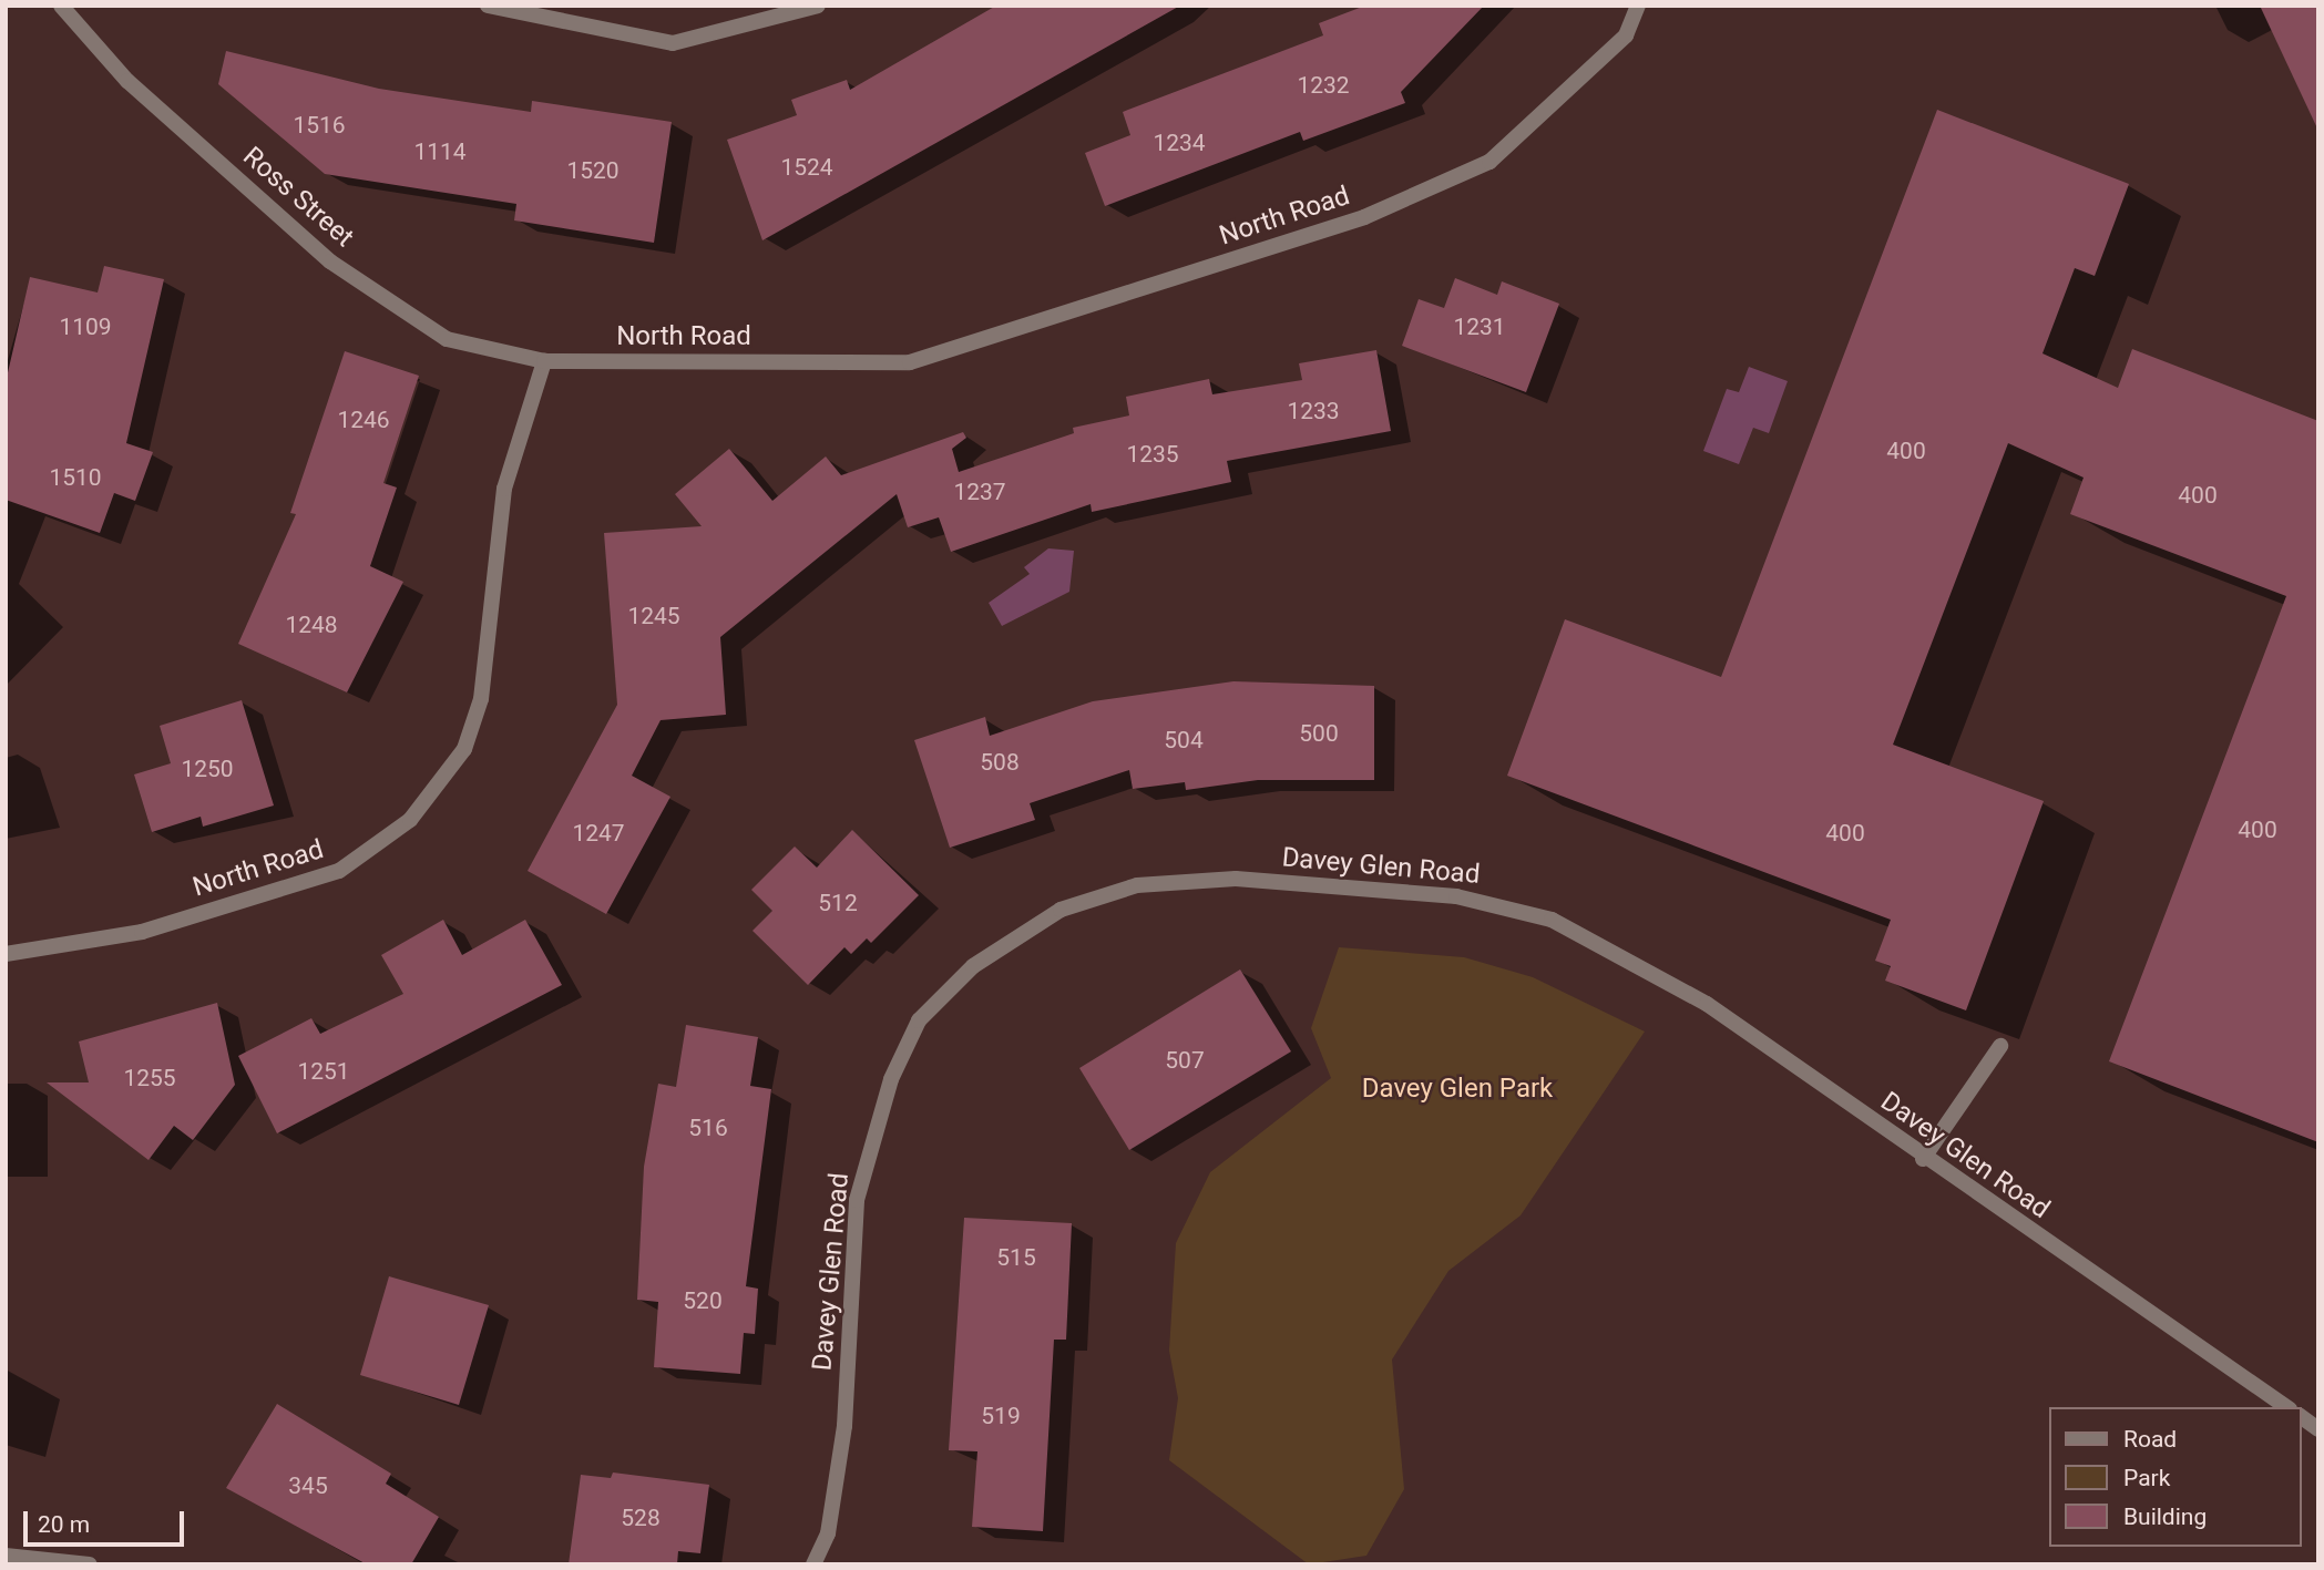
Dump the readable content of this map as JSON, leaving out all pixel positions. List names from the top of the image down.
{
  "streets": {
    "street": ["Ross Street", "North Road", "Davey Glen Road"]
  },
  "crossings": [
    ["Ross Street", "North Road"]
  ],
  "parks": ["Davey Glen Park"],
  "house_numbers": [
    "1232",
    "1516",
    "1234",
    "1114",
    "1524",
    "1520",
    "1109",
    "1231",
    "1233",
    "1246",
    "400",
    "1235",
    "1510",
    "1237",
    "400",
    "1245",
    "1248",
    "500",
    "504",
    "508",
    "1250",
    "400",
    "1247",
    "400",
    "512",
    "507",
    "1251",
    "1255",
    "516",
    "515",
    "520",
    "519",
    "345",
    "528"
  ],
  "legend": ["Road", "Park", "Building"],
  "scale_bar": "20 m"
}
